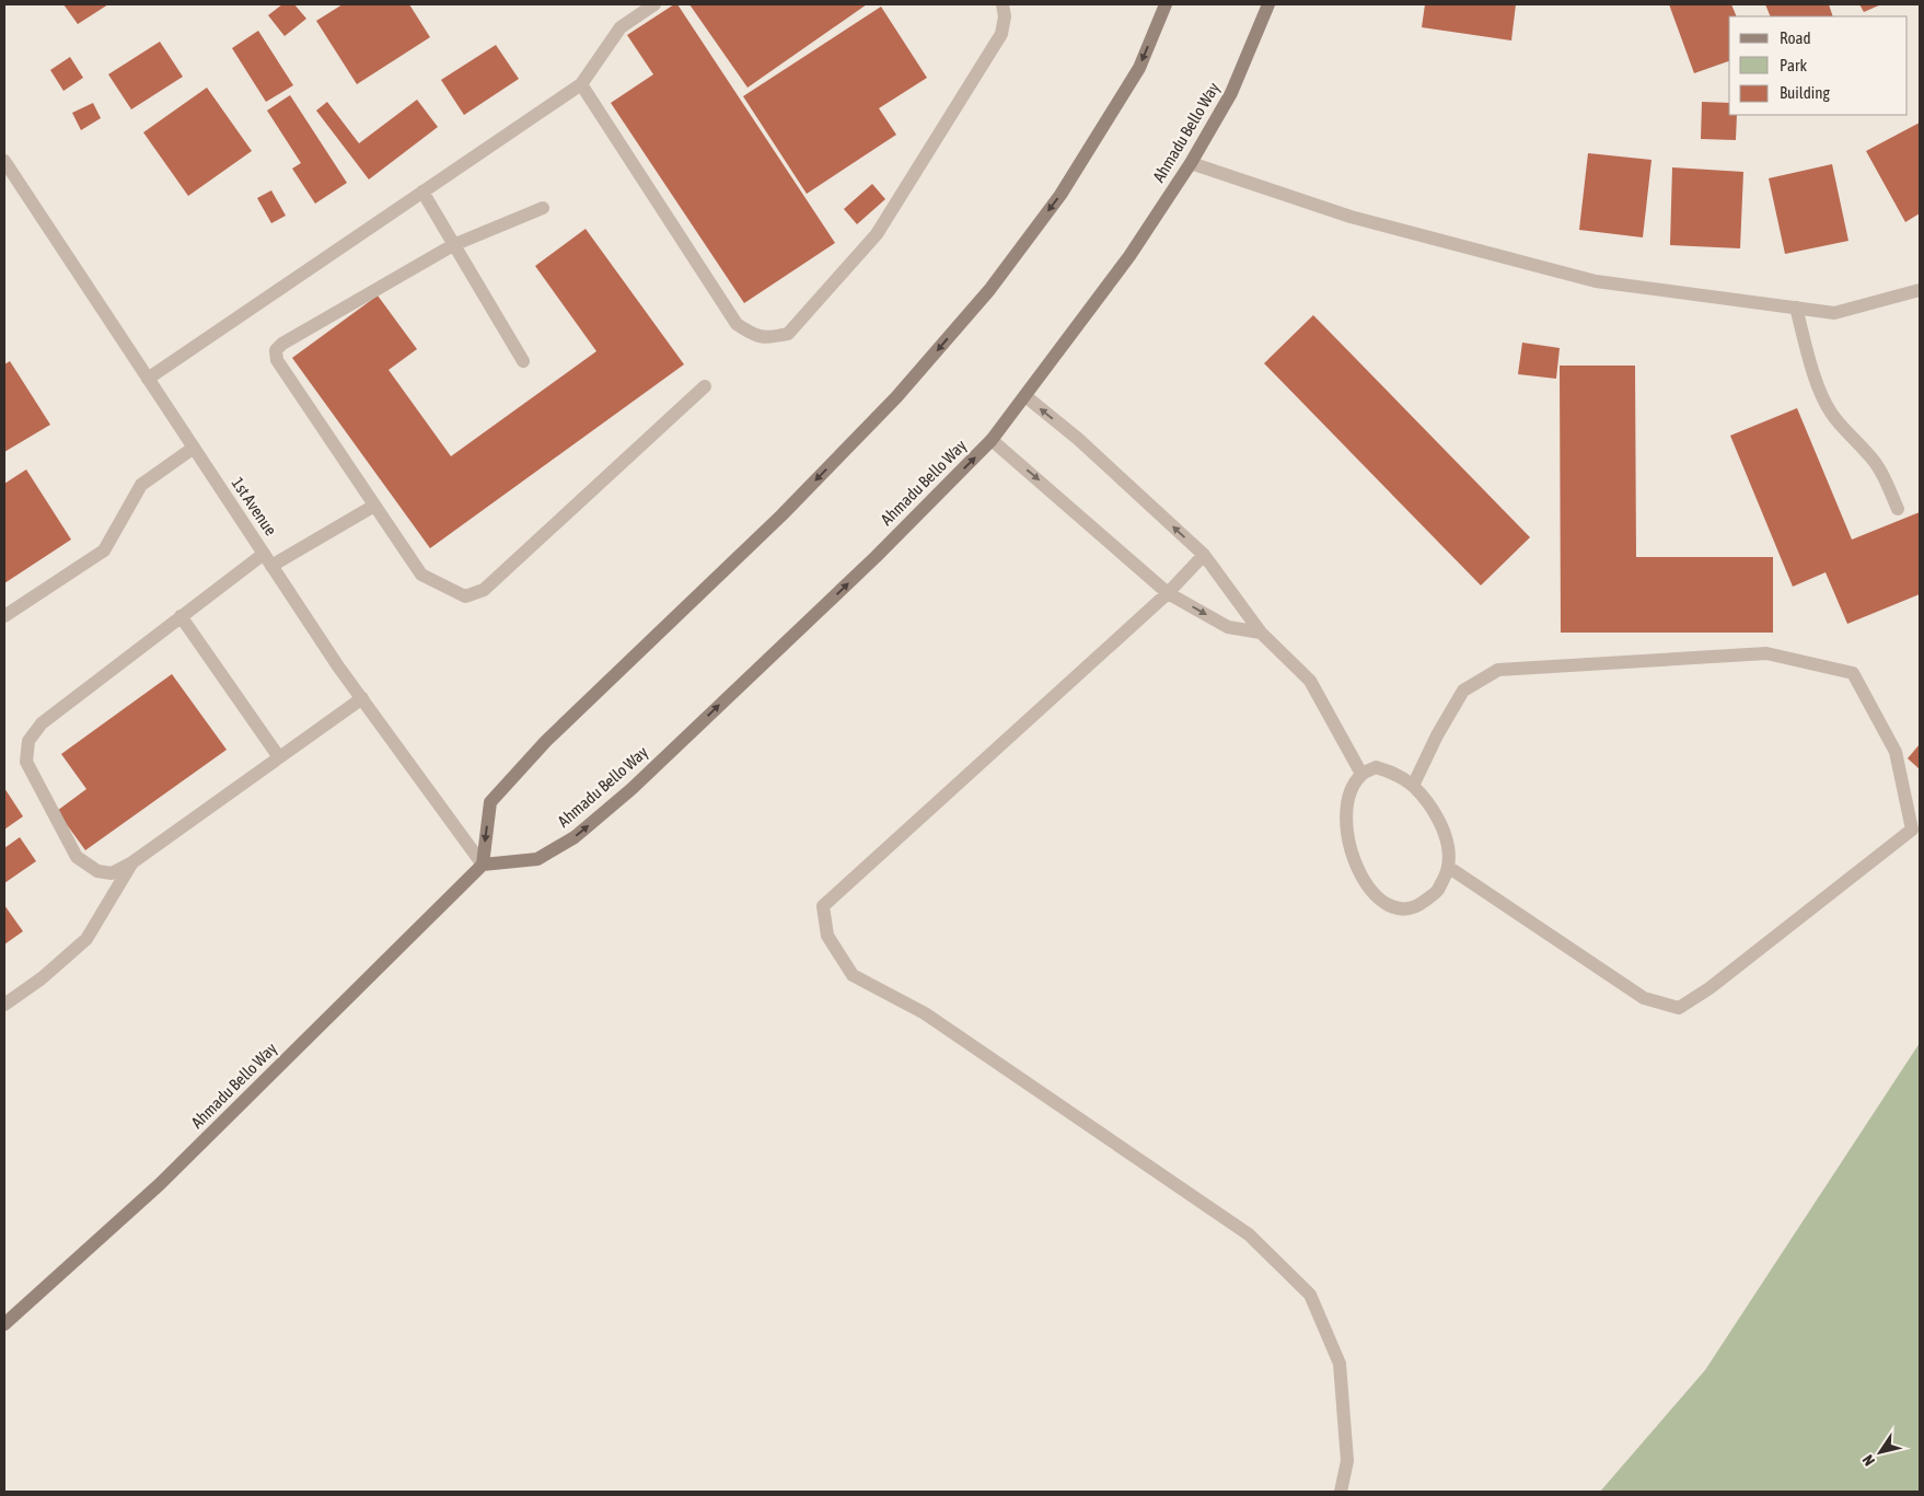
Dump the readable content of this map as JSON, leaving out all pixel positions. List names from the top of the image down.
{
  "streets": {
    "main road": ["Ahmadu Bello Way"],
    "street": ["1st Avenue"]
  },
  "crossings": [
    ["Ahmadu Bello Way", "1st Avenue"]
  ],
  "legend": ["Road", "Park", "Building"],
  "north": "bottom left"
}
